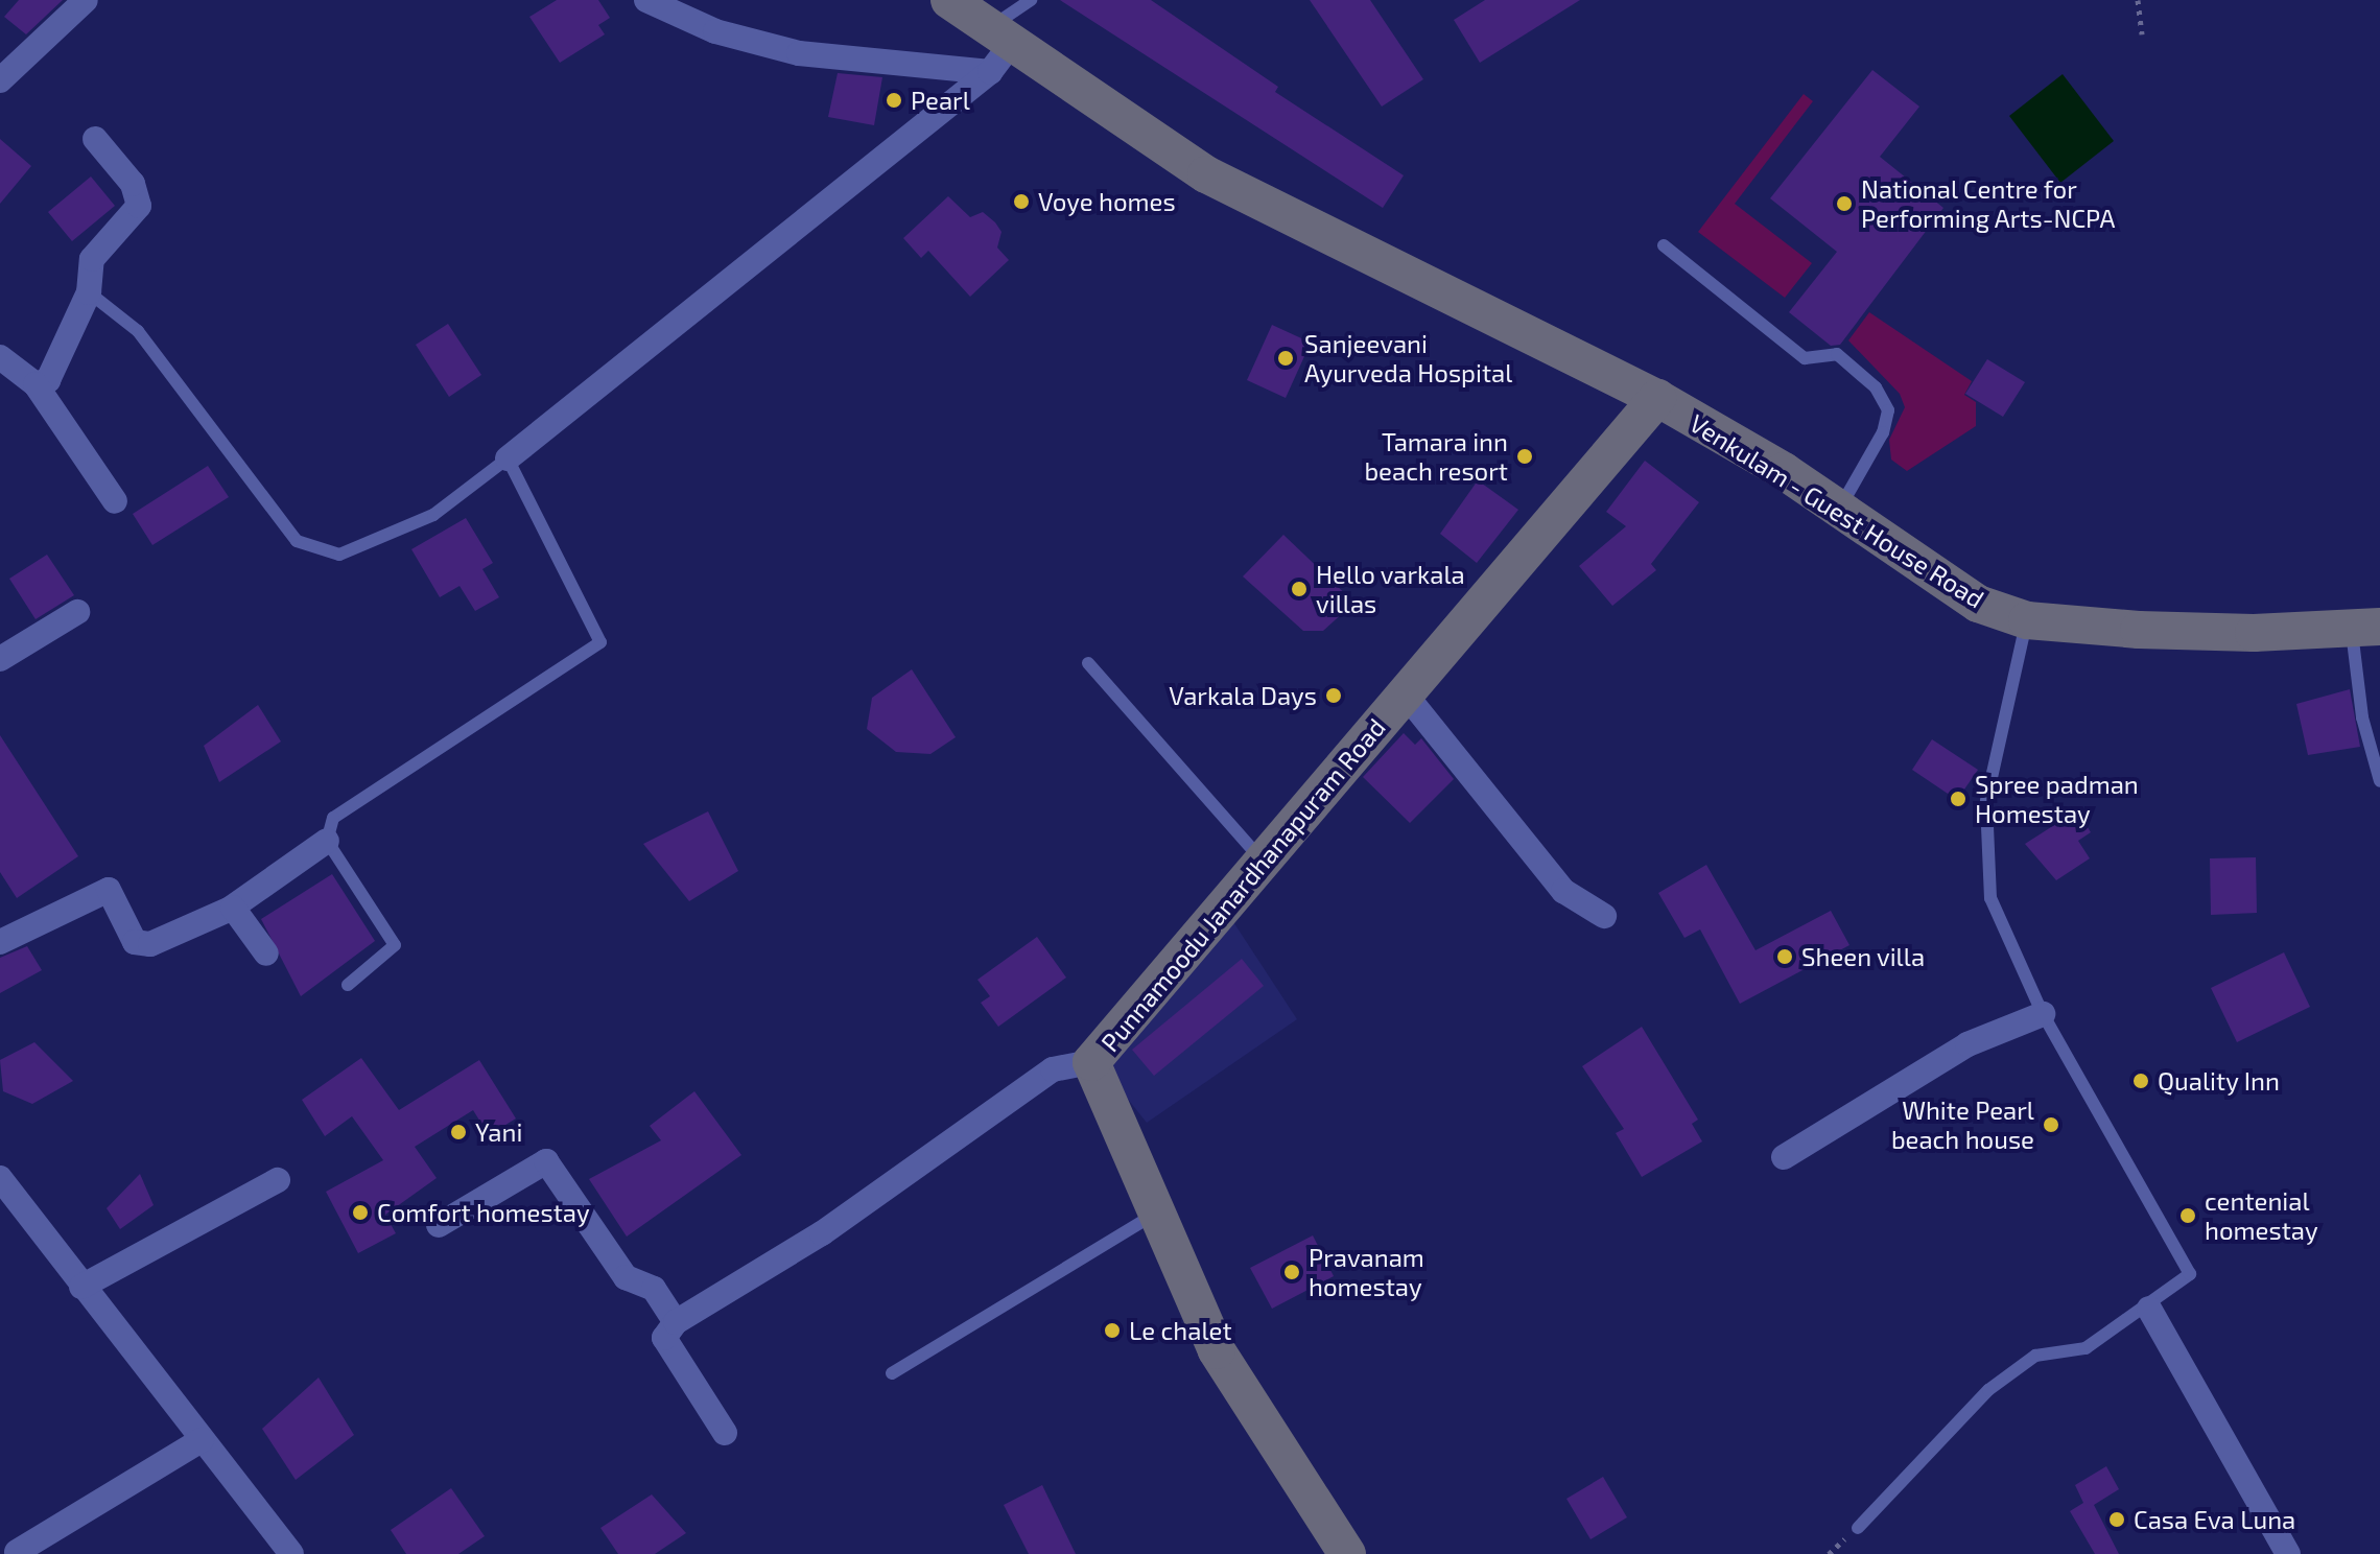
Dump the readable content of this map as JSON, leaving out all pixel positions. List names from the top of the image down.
{
  "streets": {
    "main road": ["Venkulam - Guest House Road", "Punnamoodu Janardhanapuram Road"]
  },
  "crossings": [
    ["Venkulam - Guest House Road", "Punnamoodu Janardhanapuram Road"]
  ],
  "places": [
    "Pearl",
    "Voye homes",
    "National Centre for Performing Arts-NCPA",
    "Sanjeevani Ayurveda Hospital",
    "Tamara inn beach resort",
    "Hello varkala villas",
    "Varkala Days",
    "Spree padman Homestay",
    "Sheen villa",
    "Quality Inn",
    "White Pearl beach house",
    "Yani",
    "Comfort homestay",
    "centenial homestay",
    "Pravanam homestay",
    "Le chalet",
    "Casa Eva Luna"
  ]
}
